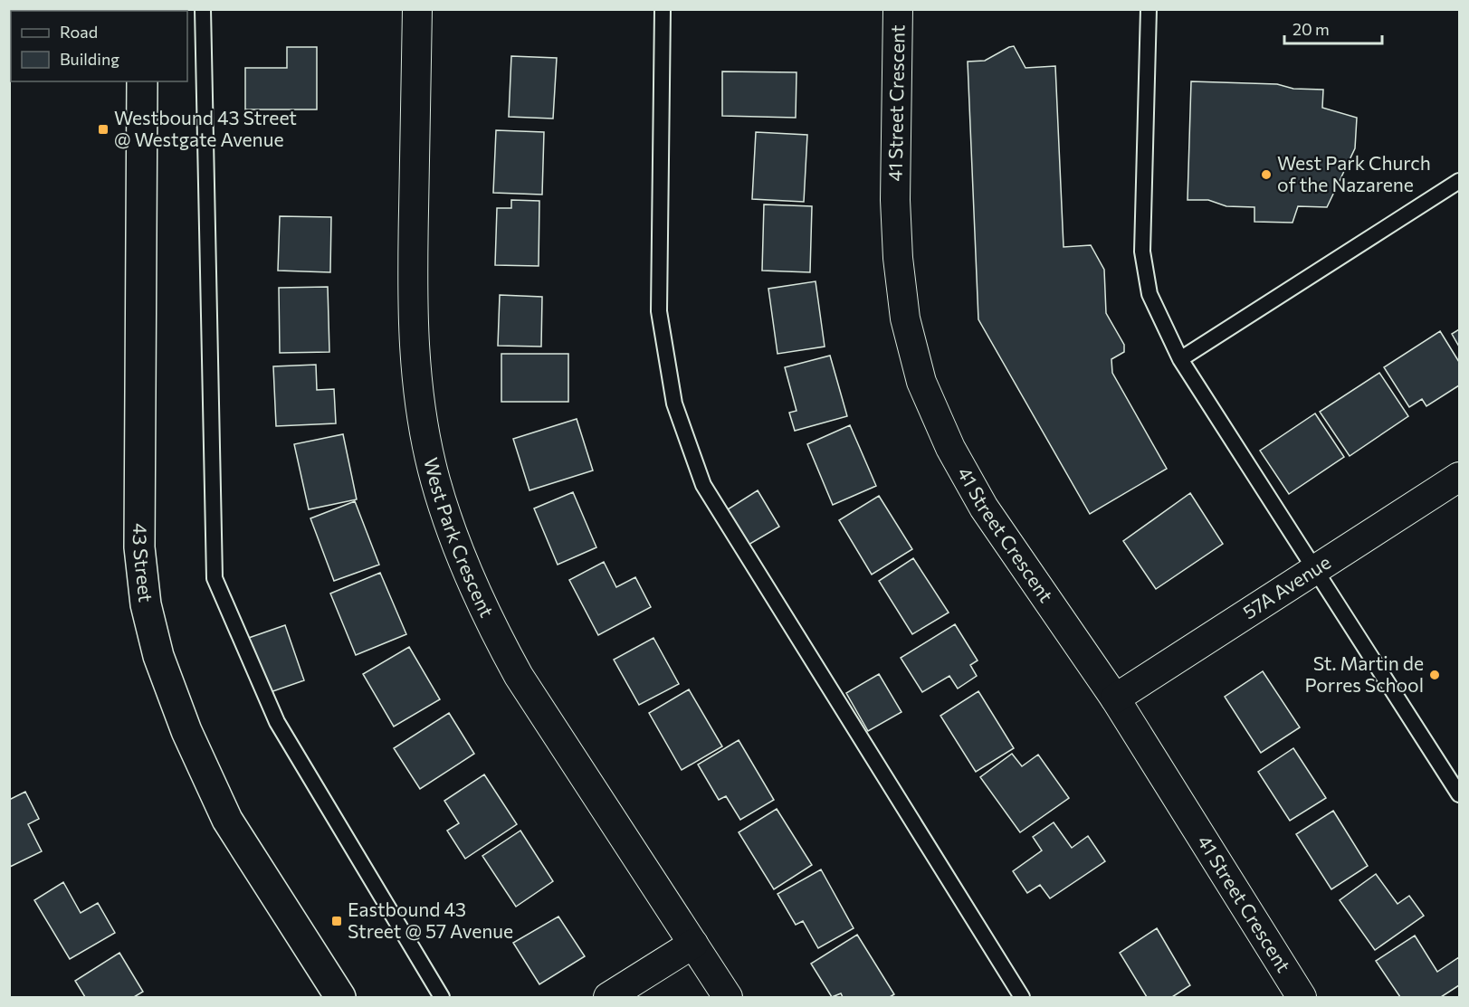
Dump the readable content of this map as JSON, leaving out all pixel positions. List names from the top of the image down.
{
  "streets": {
    "street": [
      "41 Street Crescent",
      "West Park Crescent",
      "43 Street",
      "57A Avenue"
    ]
  },
  "crossings": [
    ["41 Street Crescent", "57A Avenue"]
  ],
  "places": {
    "transit": ["Westbound 43 Street @ Westgate Avenue", "Eastbound 43 Street @ 57 Avenue"],
    "other": ["West Park Church of the Nazarene", "St. Martin de Porres School"]
  },
  "legend": ["Road", "Building"],
  "scale_bar": "20 m"
}
